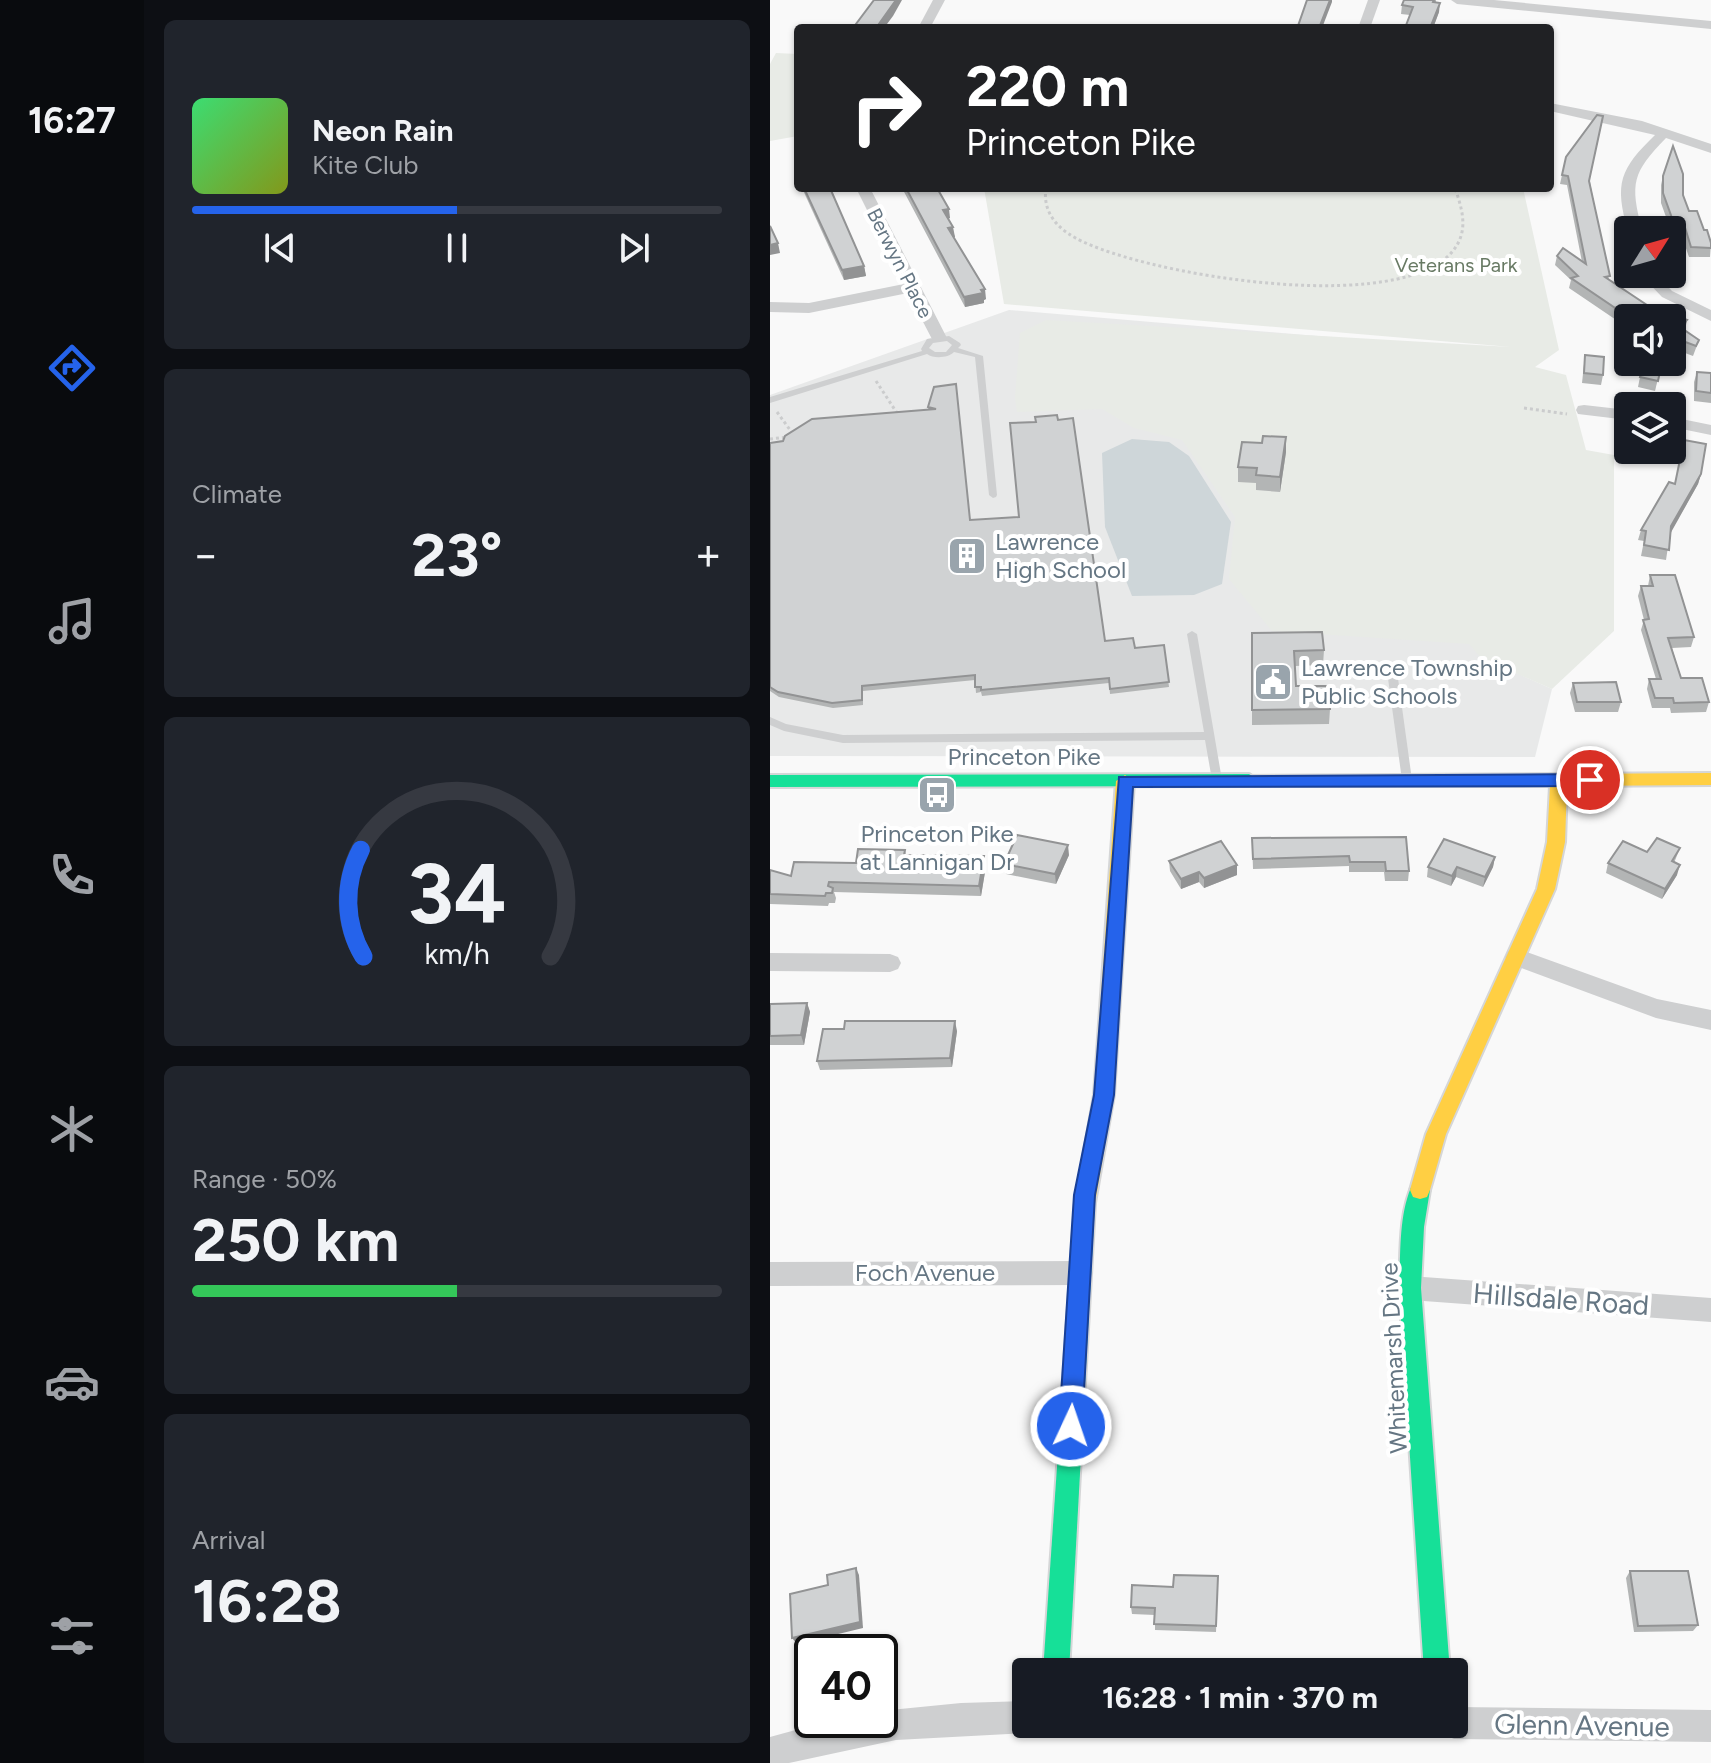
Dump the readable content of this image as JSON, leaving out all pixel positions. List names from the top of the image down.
{
  "streets": {
    "street": [
      "Berwyn Place",
      "Princeton Pike",
      "Foch Avenue",
      "Hillsdale Road",
      "Whitemarsh Drive",
      "Glenn Avenue"
    ]
  },
  "crossings": [
    ["Princeton Pike", "Whitemarsh Drive"],
    ["Hillsdale Road", "Whitemarsh Drive"]
  ],
  "parks": ["Veterans Park"],
  "places": {
    "building": ["Lawrence High School"],
    "public building": ["Lawrence Township Public Schools"],
    "bus stop": ["Princeton Pike at Lannigan Dr"]
  },
  "north": "top right",
  "page": {
    "tabs": "16:27",
    "turn": ["220 m", "Princeton Pike"],
    "song": ["Neon Rain", "Kite Club"],
    "tile": [
      "Climate",
      ["Range · 50%", "250 km"],
      ["Arrival", "16:28"]
    ],
    "heat": ["−", "23°", "+"],
    "limit": "40",
    "trip": "16:28 · 1 min · 370 m",
    "gauge": ["34", "km/h"]
  }
}
